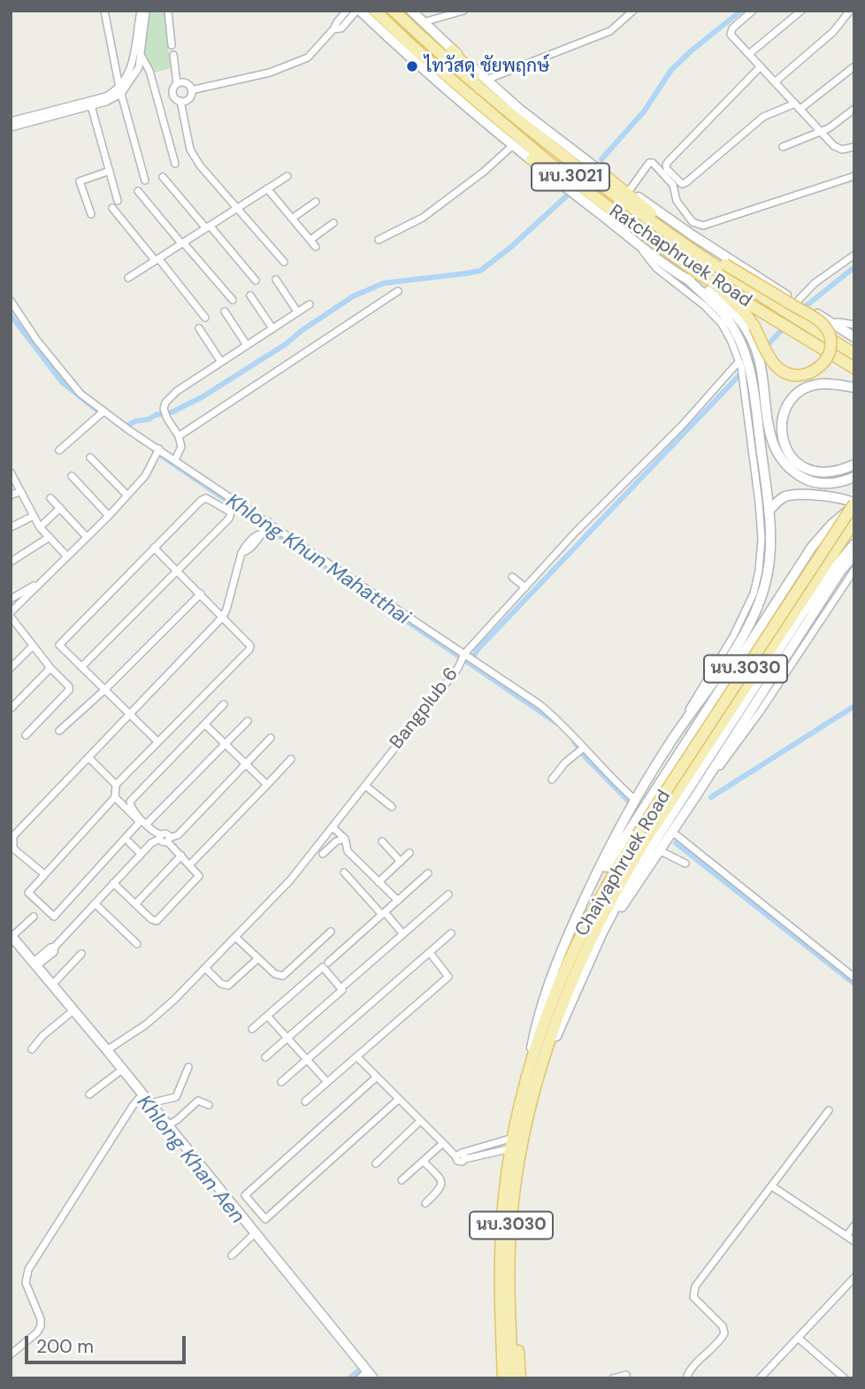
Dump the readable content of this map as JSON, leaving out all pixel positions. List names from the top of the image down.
{
  "streets": {
    "main road": [
      "นบ.3021",
      "Ratchaphruek Road",
      "นบ.3030",
      "Chaiyaphruek Road"
    ],
    "street": ["Bangplub 6"]
  },
  "crossings": [
    ["นบ.3021", "Ratchaphruek Road"]
  ],
  "water": ["Khlong Khun Mahatthai", "Khlong Khan Aen"],
  "places": ["ไทวัสดุ ชัยพฤกษ์"],
  "scale_bar": "200 m"
}
